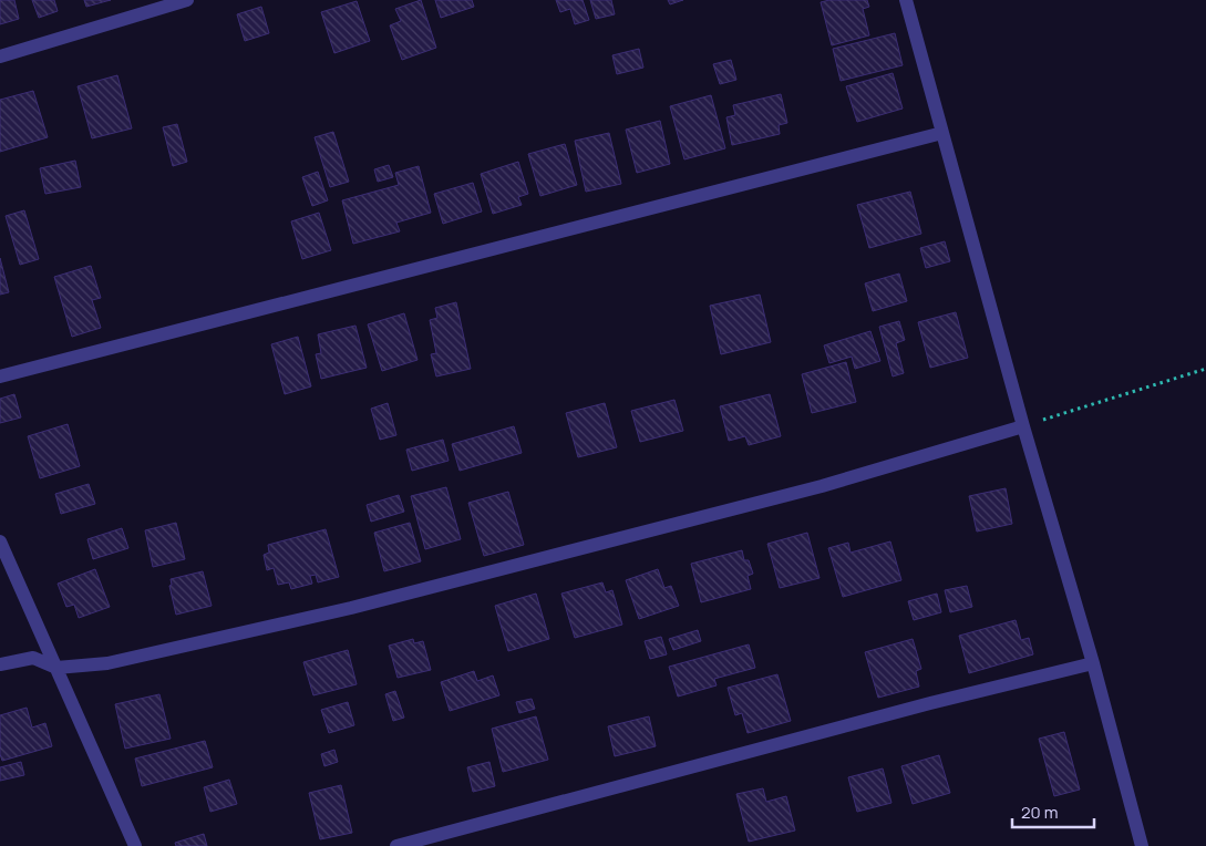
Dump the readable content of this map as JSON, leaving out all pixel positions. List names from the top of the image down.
{
  "scale_bar": "20 m"
}
